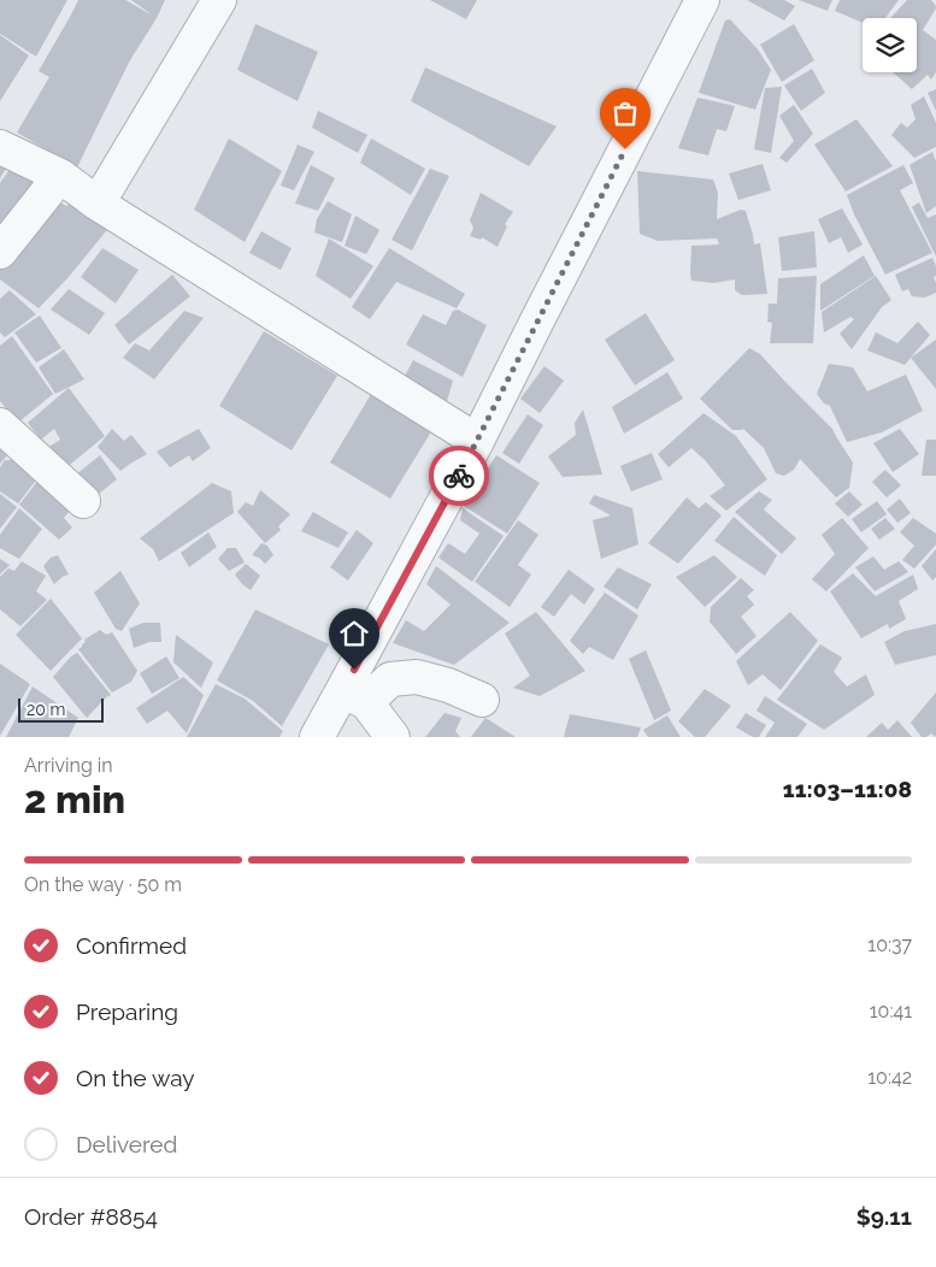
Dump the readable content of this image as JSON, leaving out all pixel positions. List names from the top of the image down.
{
  "scale_bar": "20 m",
  "page": {
    "scale": "20 m",
    "heading": ["2 min", "Arriving in", "11:03–11:08"],
    "panel": ["Order #8854", "$9.11"],
    "bar": "On the way · 50 m",
    "list": [
      ["Confirmed", "10:37"],
      ["Preparing", "10:41"],
      ["On the way", "10:42"],
      "Delivered"
    ]
  }
}
